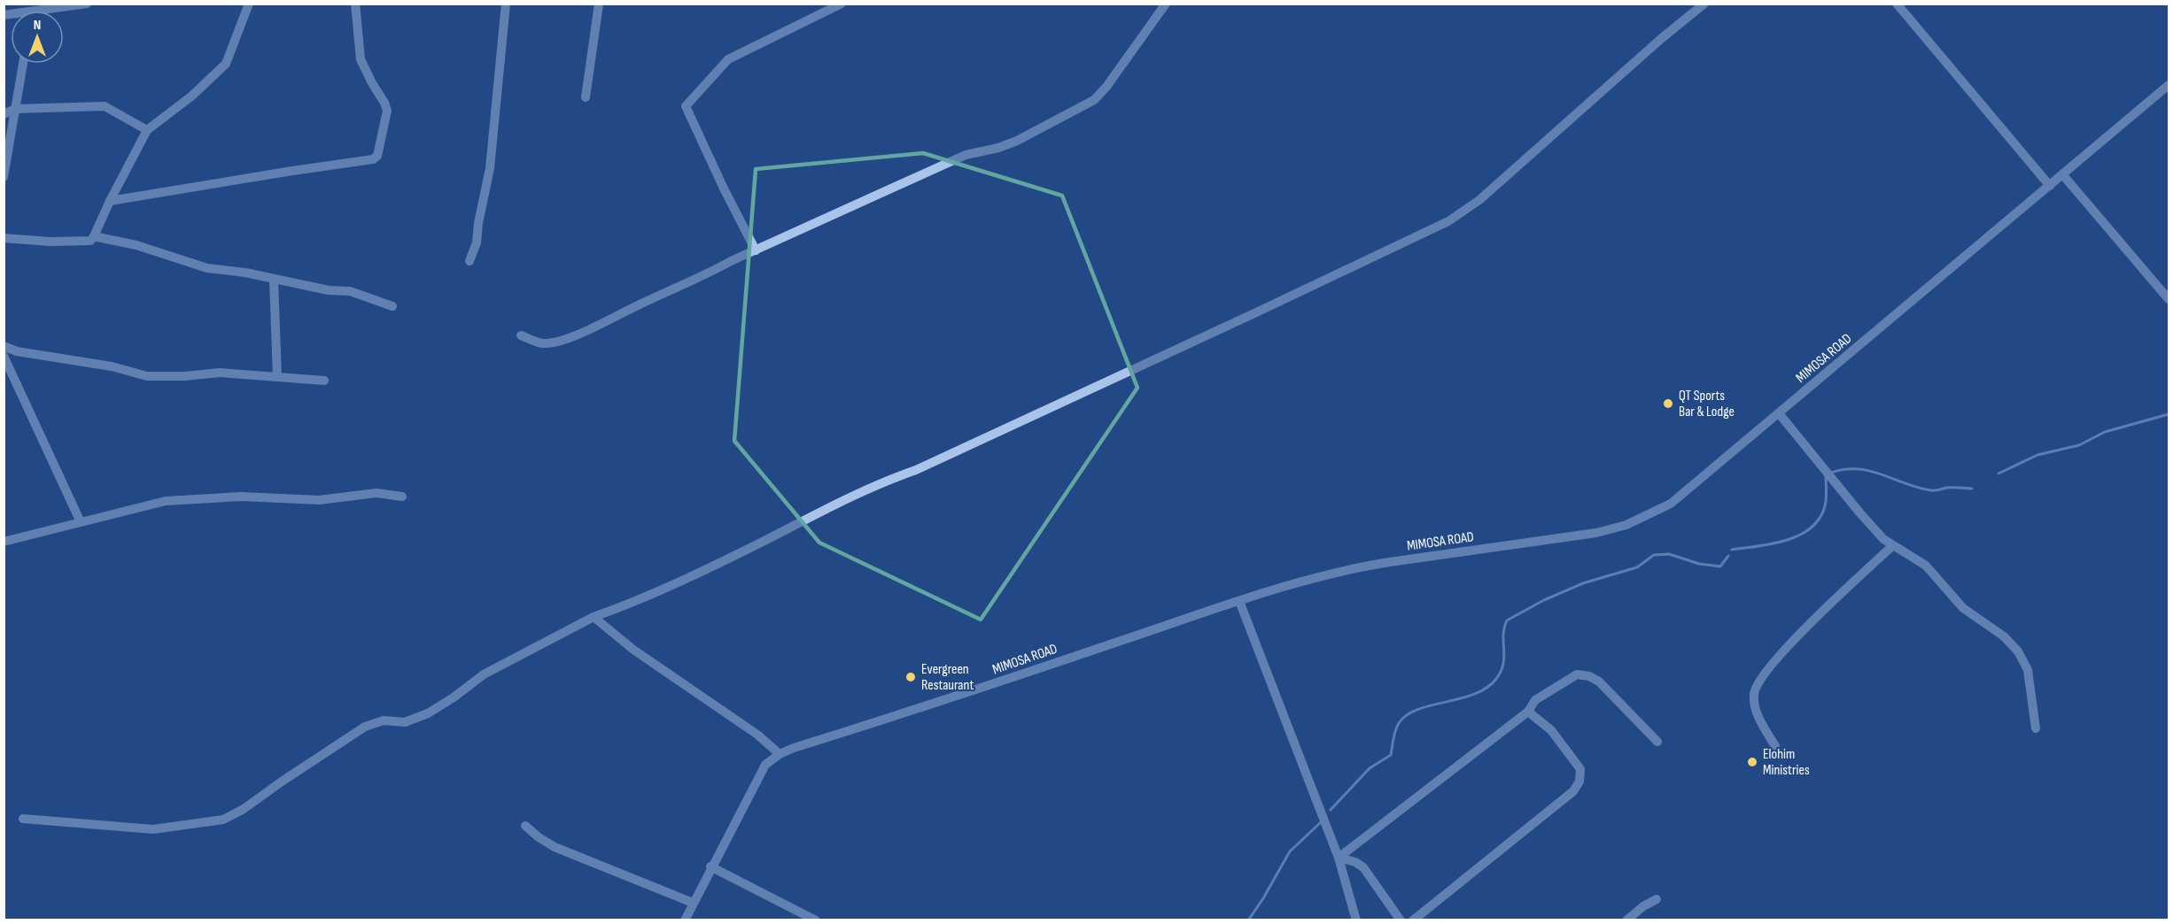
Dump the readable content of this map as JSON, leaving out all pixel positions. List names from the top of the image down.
{
  "streets": {
    "street": ["MIMOSA ROAD"]
  },
  "places": ["QT Sports Bar & Lodge", "Evergreen Restaurant", "Elohim Ministries"],
  "north": "top"
}
